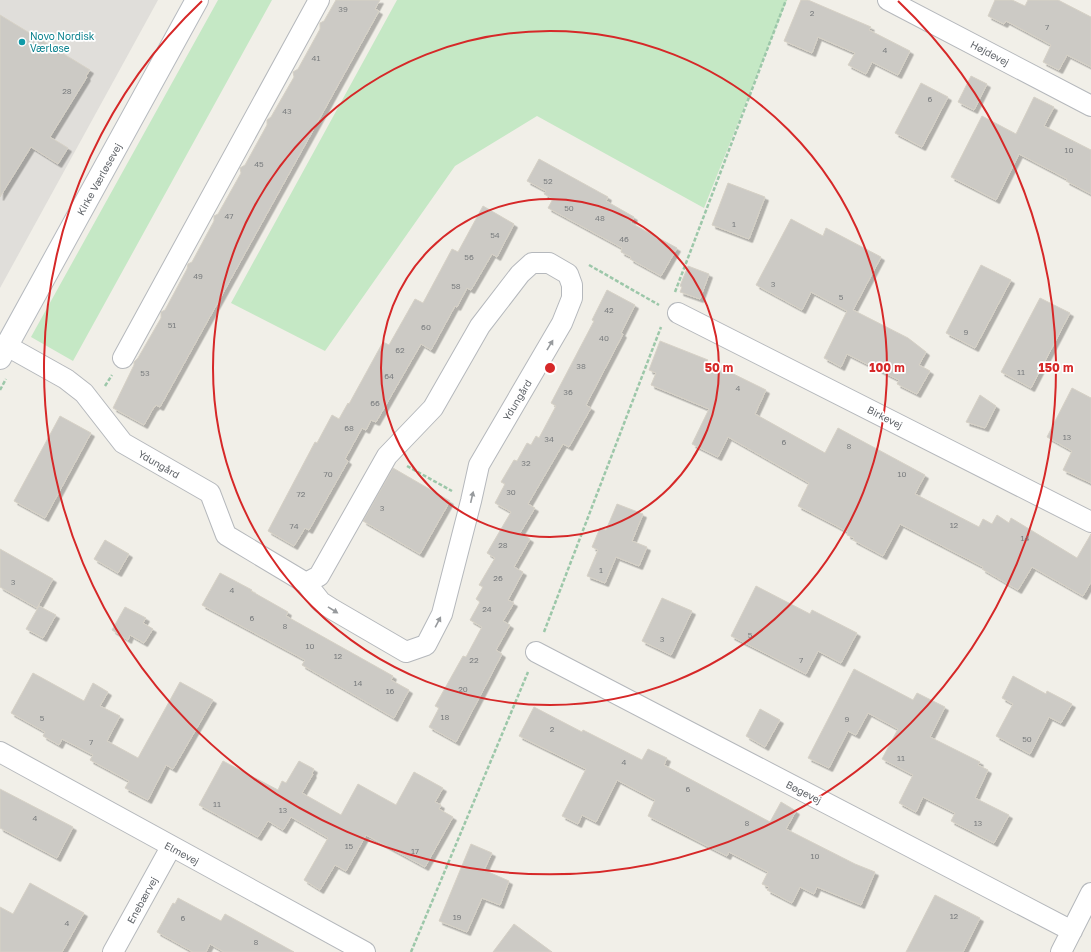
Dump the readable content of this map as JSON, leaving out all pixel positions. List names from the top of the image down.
{
  "streets": {
    "street": [
      "Højdevej",
      "Kirke Værløsevej",
      "Ydungård",
      "Birkevej",
      "Bøgevej",
      "Elmevej",
      "Enebærvej"
    ]
  },
  "crossings": [
    ["Kirke Værløsevej", "Ydungård"],
    ["Elmevej", "Enebærvej"]
  ],
  "places": ["Novo Nordisk Værløse"],
  "house_numbers": [
    "39",
    "2",
    "7",
    "4",
    "41",
    "28",
    "6",
    "43",
    "10",
    "45",
    "52",
    "50",
    "47",
    "48",
    "1",
    "54",
    "46",
    "56",
    "49",
    "3",
    "58",
    "5",
    "42",
    "51",
    "60",
    "9",
    "40",
    "62",
    "38",
    "11",
    "53",
    "64",
    "4",
    "36",
    "66",
    "68",
    "13",
    "34",
    "6",
    "8",
    "32",
    "70",
    "10",
    "30",
    "72",
    "3",
    "12",
    "74",
    "14",
    "28",
    "1",
    "26",
    "3",
    "4",
    "24",
    "6",
    "8",
    "5",
    "3",
    "10",
    "12",
    "22",
    "7",
    "14",
    "20",
    "16",
    "18",
    "5",
    "9",
    "2",
    "50",
    "7",
    "11",
    "4",
    "6",
    "11",
    "13",
    "4",
    "8",
    "13",
    "15",
    "17",
    "10",
    "12",
    "19",
    "6",
    "4",
    "8"
  ],
  "rings": ["50 m", "100 m", "150 m"]
}
